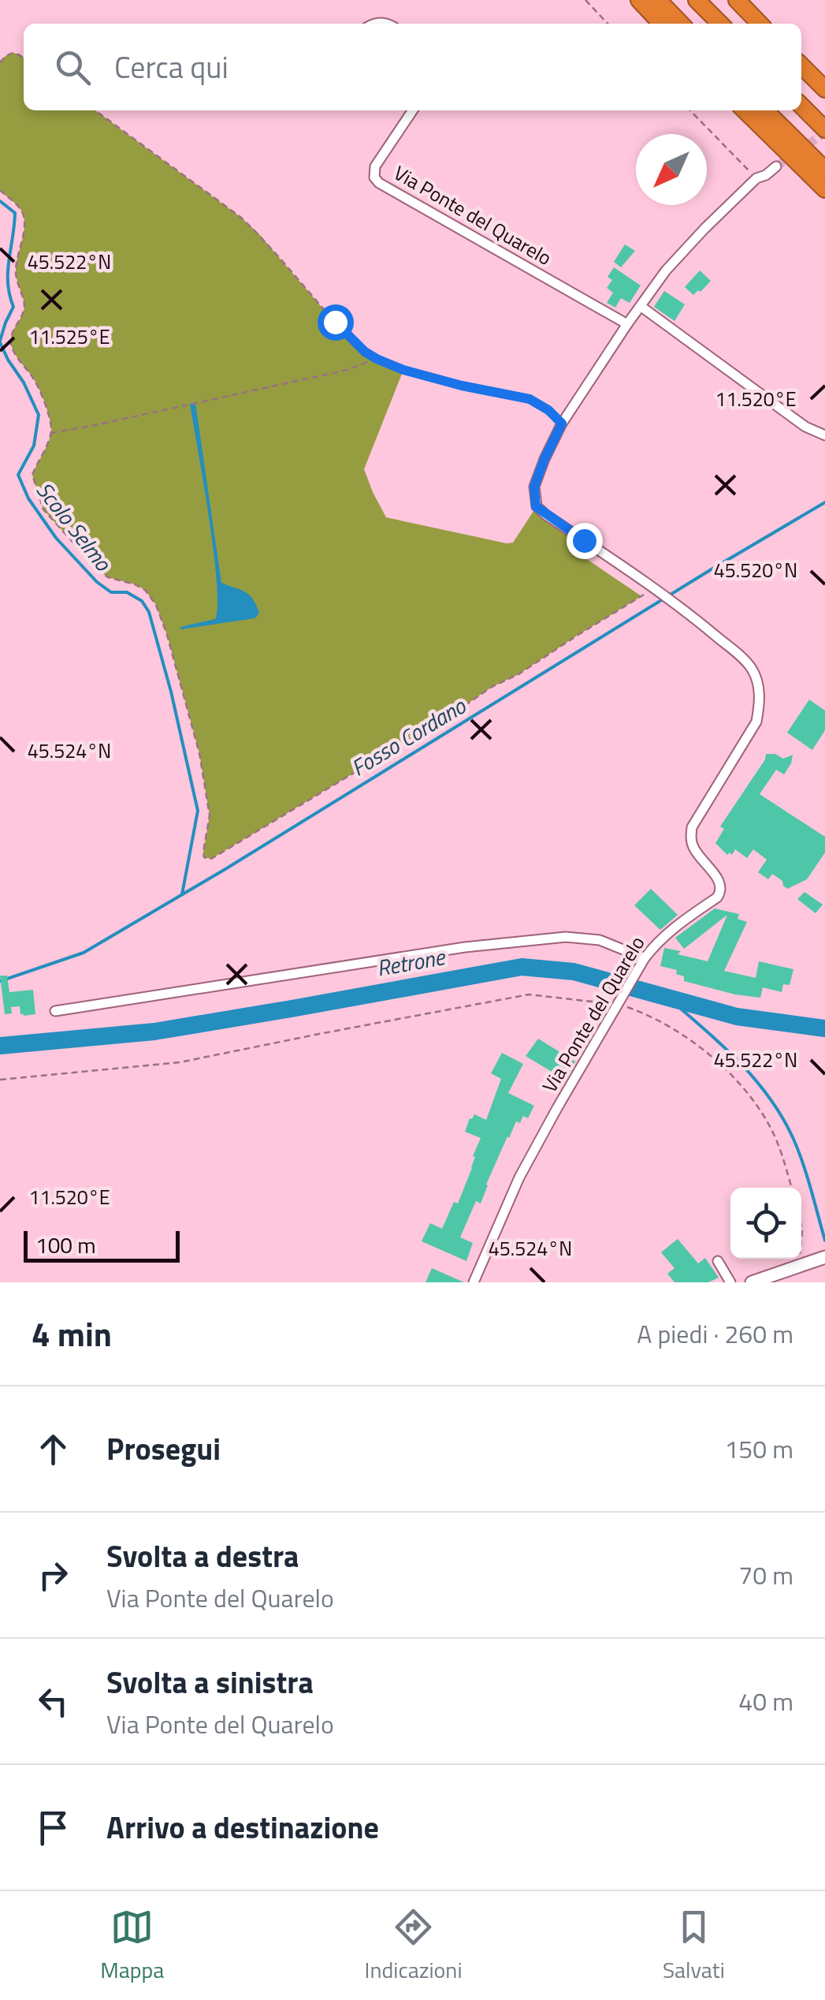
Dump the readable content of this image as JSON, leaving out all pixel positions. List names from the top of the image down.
{
  "streets": {
    "street": ["Via Ponte del Quarelo"]
  },
  "water": ["Scolo Selmo", "Fosso Cordano", "Retrone"],
  "scale_bar": "100 m",
  "north": "bottom left",
  "page": {
    "search": "Cerca qui",
    "scale": "100 m",
    "heading": ["4 min", "A piedi · 260 m"],
    "list": [
      ["Prosegui", "150 m"],
      ["Svolta a destra", "Via Ponte del Quarelo", "70 m"],
      ["Svolta a sinistra", "Via Ponte del Quarelo", "40 m"],
      "Arrivo a destinazione"
    ],
    "nav": ["Mappa", "Indicazioni", "Salvati"]
  },
  "coordinates": [
    "45.522°N",
    "11.525°E",
    "11.520°E",
    "45.520°N",
    "45.524°N"
  ]
}
